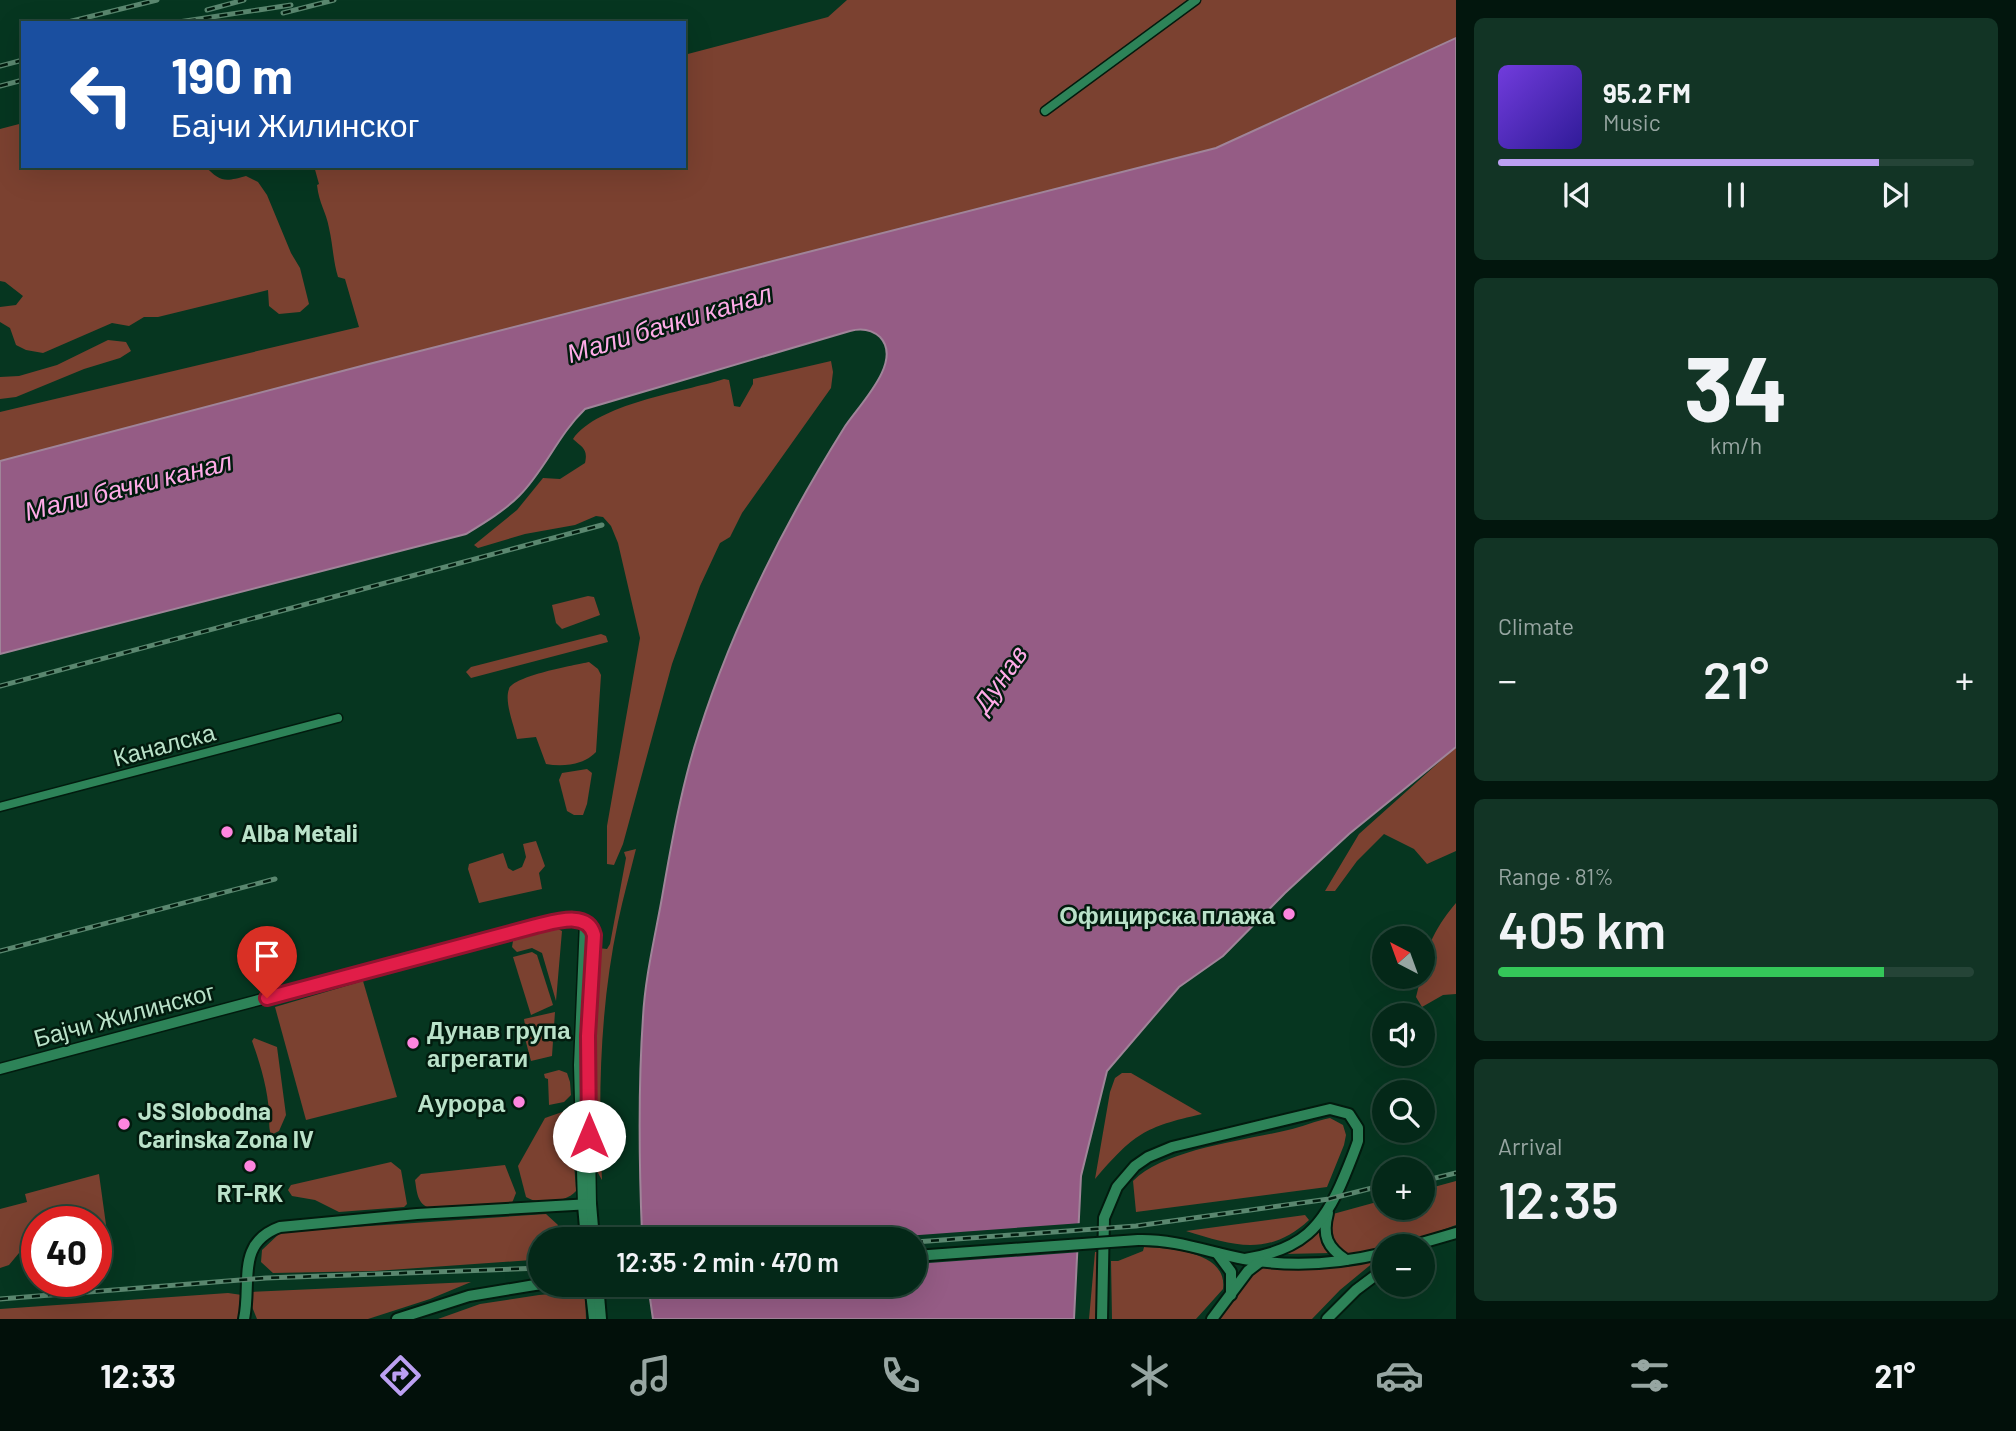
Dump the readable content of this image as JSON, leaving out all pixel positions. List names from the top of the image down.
{
  "streets": {
    "street": ["Каналска", "Бајчи Жилинског"]
  },
  "water": ["Мали бачки канал", "Дунав"],
  "places": [
    "Alba Metali",
    "Официрска плажа",
    "Дунав група агрегати",
    "Аурора",
    "JS Slobodna Carinska Zona IV",
    "RT-RK"
  ],
  "north": "top left",
  "page": {
    "turn": ["190 m", "Бајчи Жилинског"],
    "song": ["95.2 FM", "Music"],
    "tile": [
      ["34", "km/h"],
      "Climate",
      ["Range · 81%", "405 km"],
      ["Arrival", "12:35"]
    ],
    "heat": ["−", "21°", "+"],
    "map_buttons": ["+", "−"],
    "limit": "40",
    "trip": "12:35 · 2 min · 470 m",
    "tabs": ["12:33", "21°"]
  }
}
